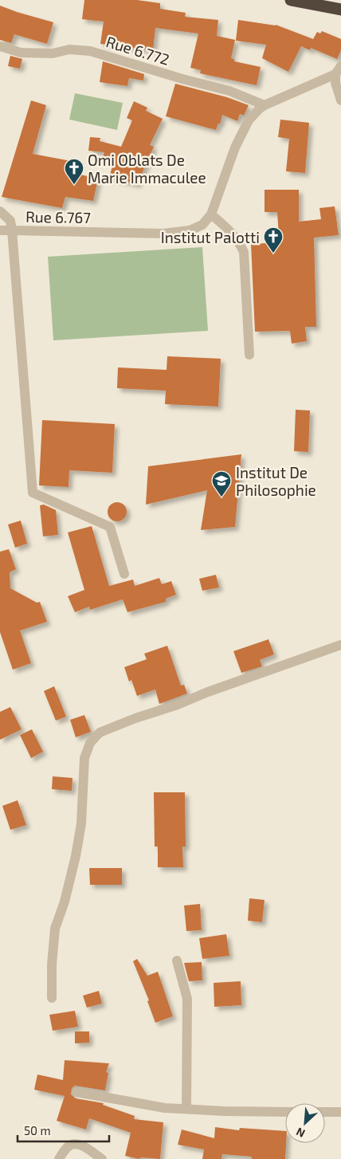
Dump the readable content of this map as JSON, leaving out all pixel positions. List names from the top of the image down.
{
  "streets": {
    "street": ["Rue 6.772", "Rue 6.767"]
  },
  "crossings": [
    ["Rue 6.772", "Rue 6.767"]
  ],
  "places": {
    "church": ["Omi Oblats De Marie Immaculee", "Institut Palotti"],
    "school or university": ["Institut De Philosophie"]
  },
  "scale_bar": "50 m",
  "north": "bottom left"
}
